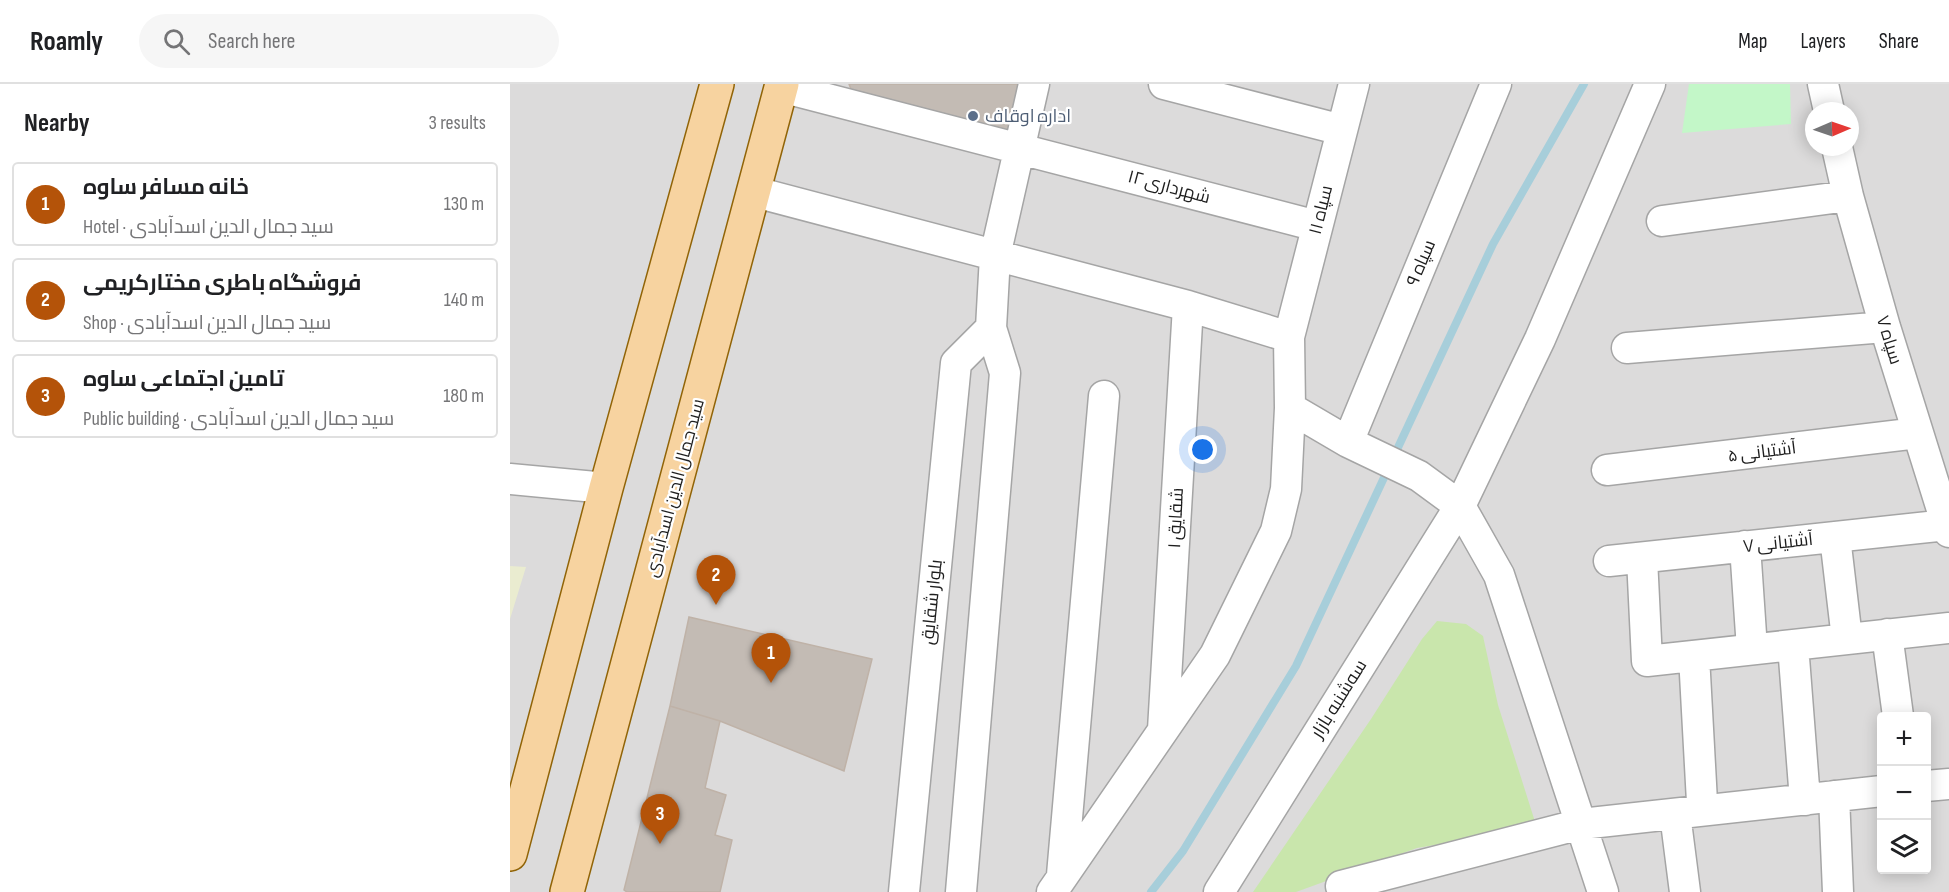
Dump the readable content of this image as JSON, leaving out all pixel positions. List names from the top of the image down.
{
  "streets": {
    "main road": ["سید جمال الدین اسدآبادی"],
    "street": [
      "شهرداری ۱۲",
      "سپاه ۱۱",
      "سپاه ۹",
      "سپاه ۷",
      "آشتیانی ۵",
      "شقایق ۱",
      "آشتیانی ۷",
      "بلوار شقایق",
      "سه‌شنبه بازار"
    ]
  },
  "crossings": [
    ["شهرداری ۱۲", "سپاه ۱۱"],
    ["شهرداری ۱۲", "سید جمال الدین اسدآبادی"],
    ["سپاه ۱۱", "شقایق ۱"],
    ["سپاه ۷", "آشتیانی ۵"],
    ["سپاه ۷", "آشتیانی ۷"]
  ],
  "places": ["اداره اوقاف"],
  "north": "right",
  "page": {
    "header": "Roamly",
    "search": "Search here",
    "nav": ["Map", "Layers", "Share"],
    "heading": ["Nearby", "3 results"],
    "list": [
      {
        "mark": "1",
        "name": "خانه مسافر ساوه",
        "note": "Hotel · سید جمال الدین اسدآبادی",
        "value": "130 m"
      },
      {
        "mark": "2",
        "name": "فروشگاه باطری مختارکریمی",
        "note": "Shop · سید جمال الدین اسدآبادی",
        "value": "140 m"
      },
      {
        "mark": "3",
        "name": "تامین اجتماعی ساوه",
        "note": "Public building · سید جمال الدین اسدآبادی",
        "value": "180 m"
      }
    ],
    "pins": ["2", "1", "3"],
    "map_buttons": ["+", "−"]
  }
}
